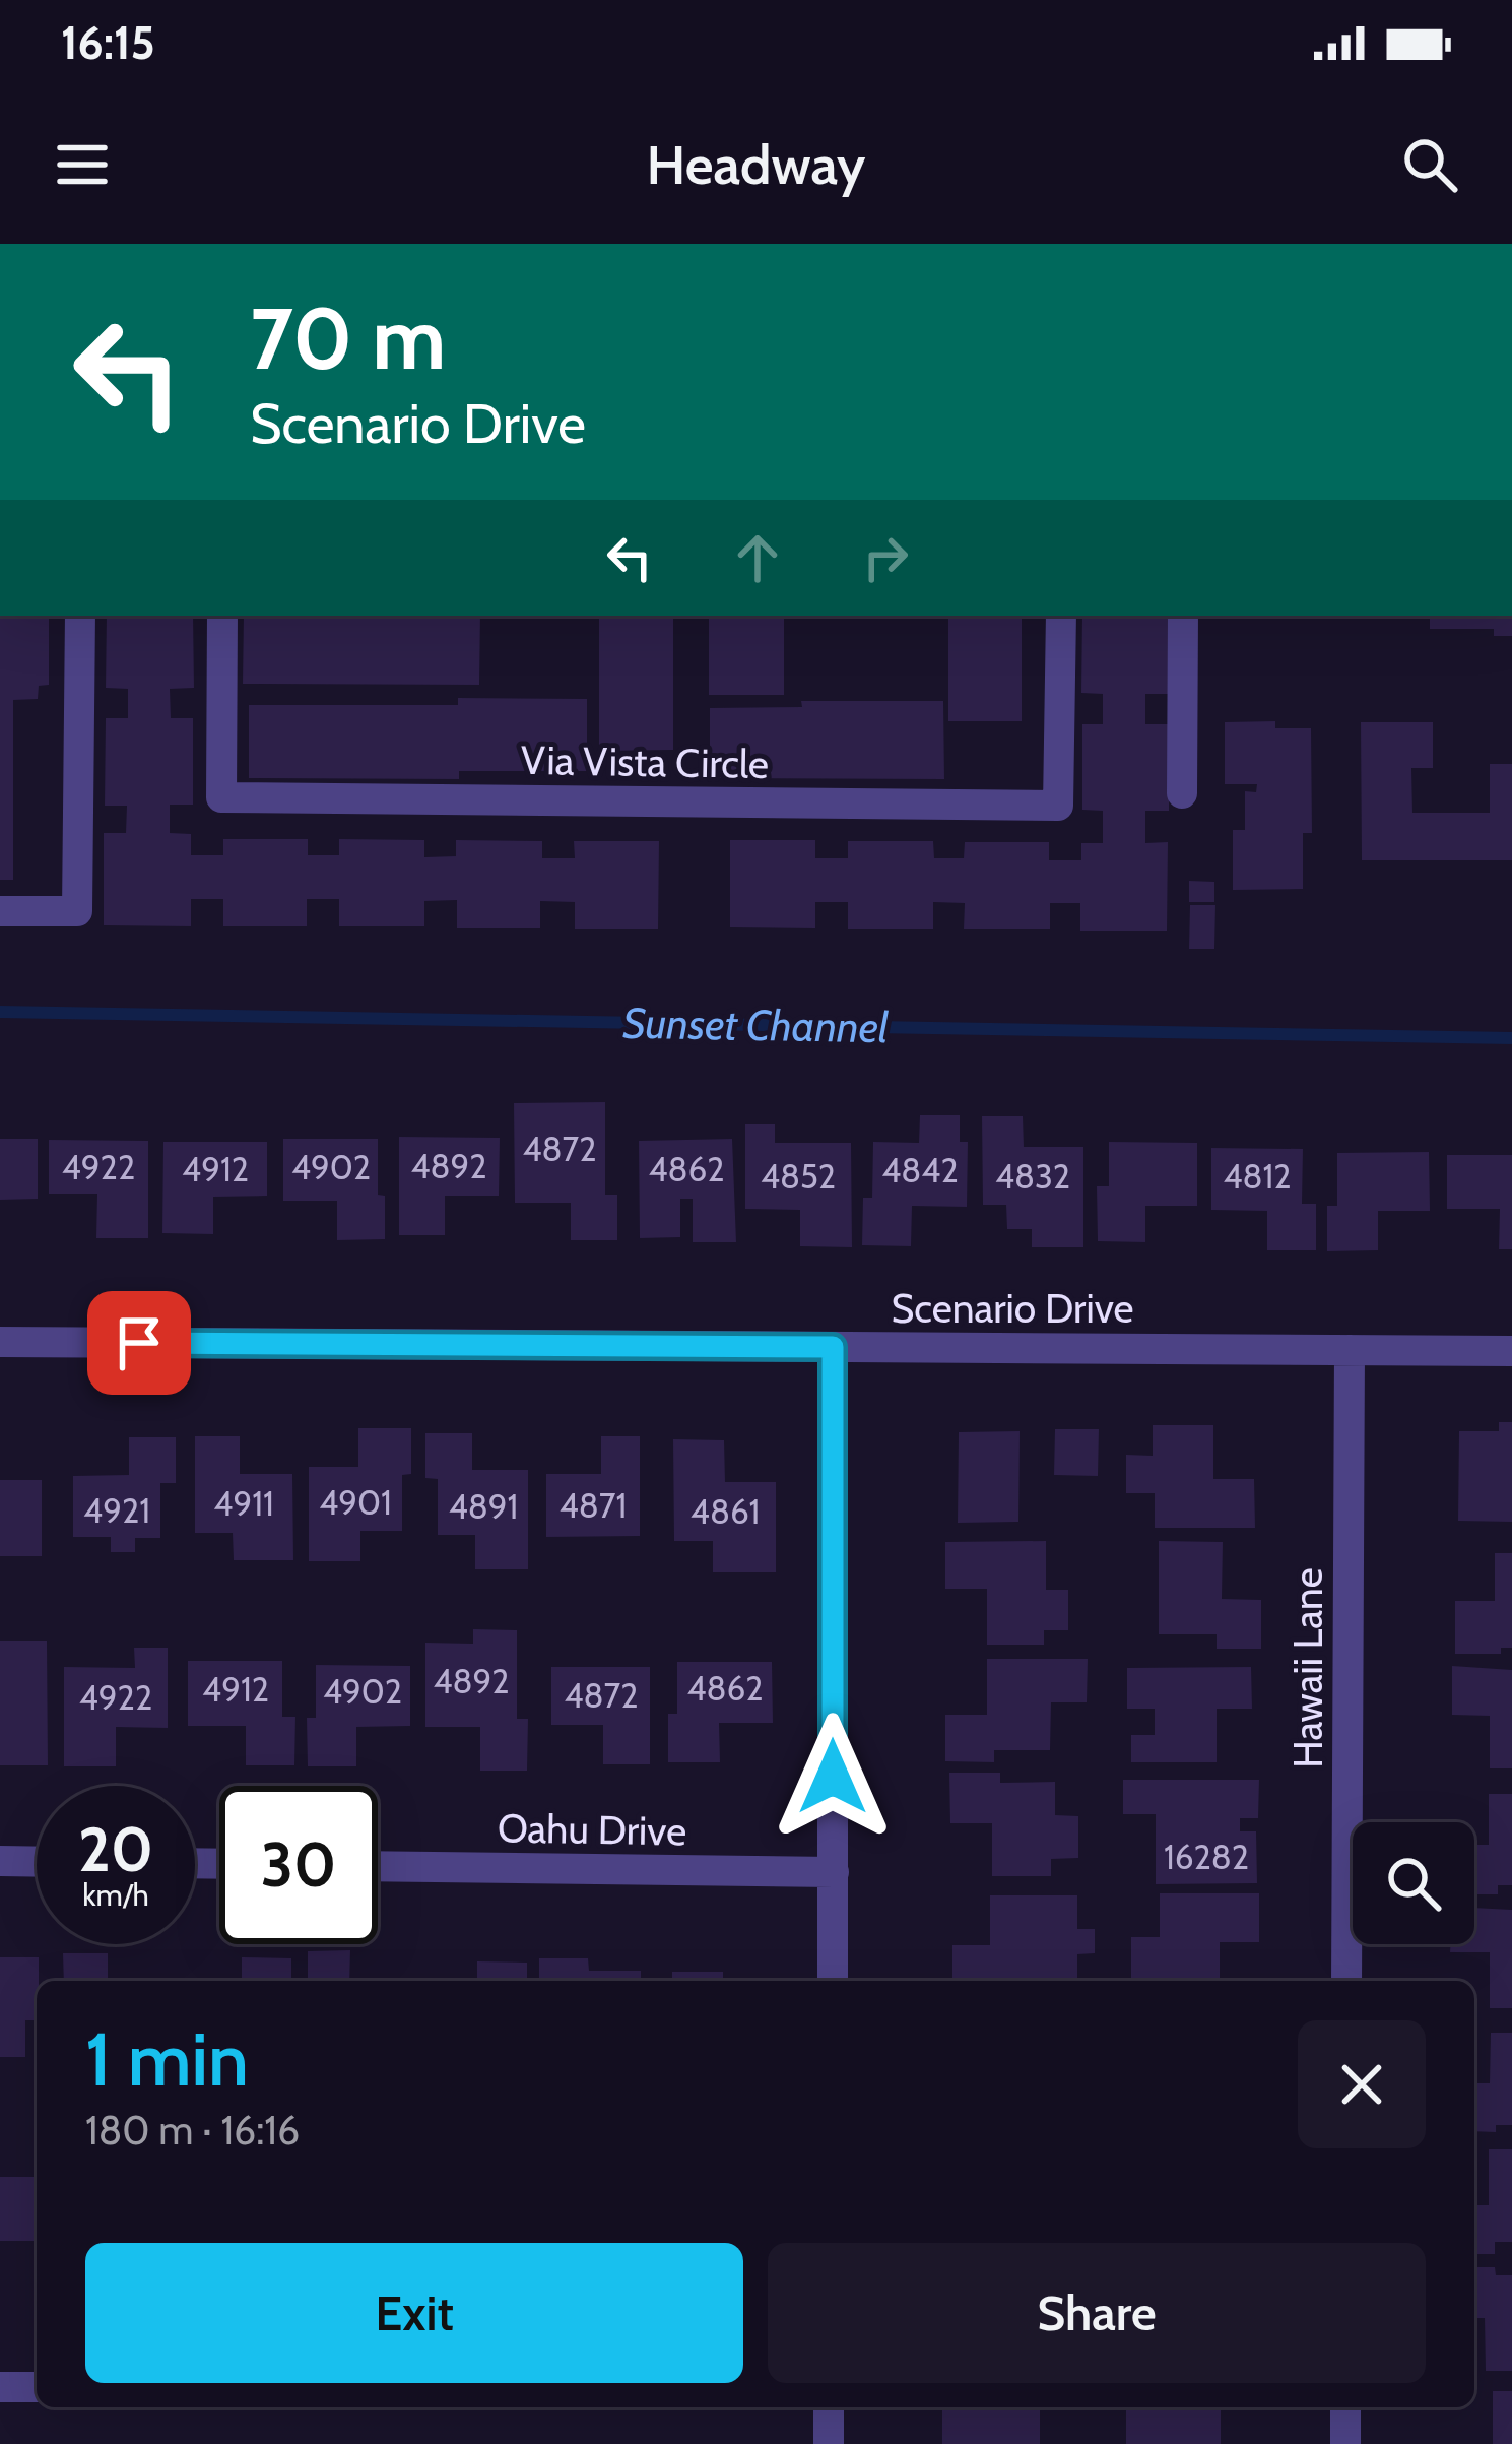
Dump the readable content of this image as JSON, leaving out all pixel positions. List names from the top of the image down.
{
  "streets": {
    "street": [
      "Via Vista Circle",
      "Scenario Drive",
      "Hawaii Lane",
      "Oahu Drive"
    ]
  },
  "crossings": [
    ["Scenario Drive", "Hawaii Lane"]
  ],
  "water": ["Sunset Channel"],
  "house_numbers": [
    "4872",
    "4892",
    "4922",
    "4902",
    "4912",
    "4862",
    "4842",
    "4852",
    "4832",
    "4812",
    "4901",
    "4911",
    "4871",
    "4891",
    "4921",
    "4861",
    "4892",
    "4862",
    "4912",
    "4902",
    "4872",
    "4922",
    "16282"
  ],
  "page": {
    "status": "16:15",
    "header": "Headway",
    "turn": ["70 m", "Scenario Drive"],
    "speed": "20 km/h",
    "limit": "30",
    "heading": ["1 min", "180 m · 16:16"],
    "buttons": ["Exit", "Share"]
  }
}
